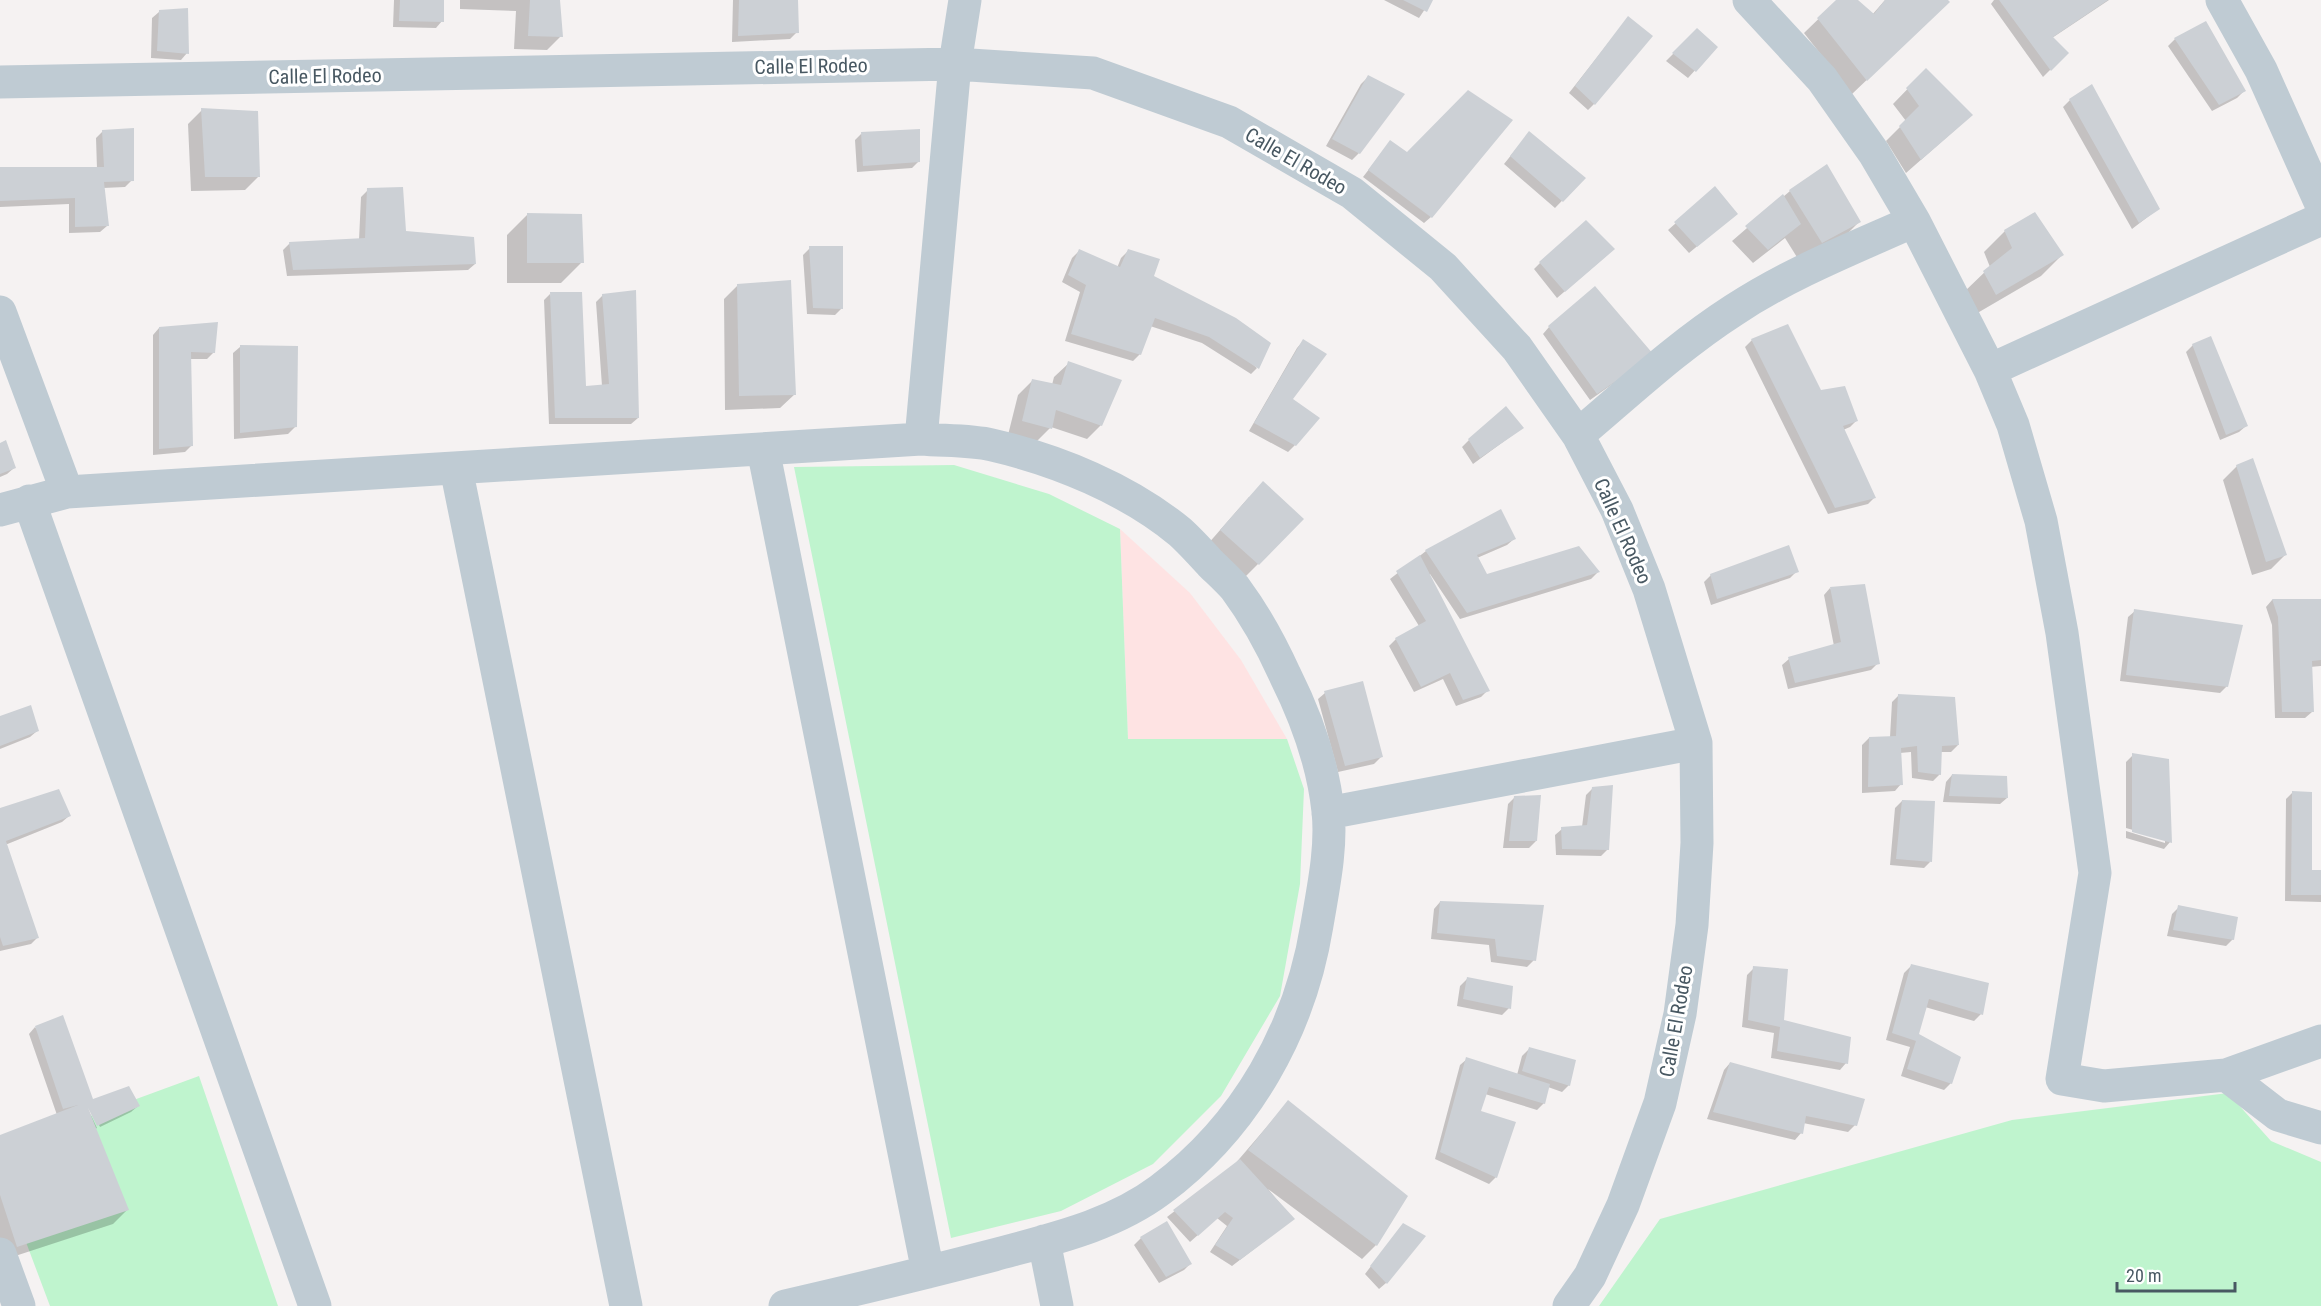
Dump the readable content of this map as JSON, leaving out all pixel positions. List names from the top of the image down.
{
  "streets": {
    "street": ["Calle El Rodeo"]
  },
  "scale_bar": "20 m"
}
